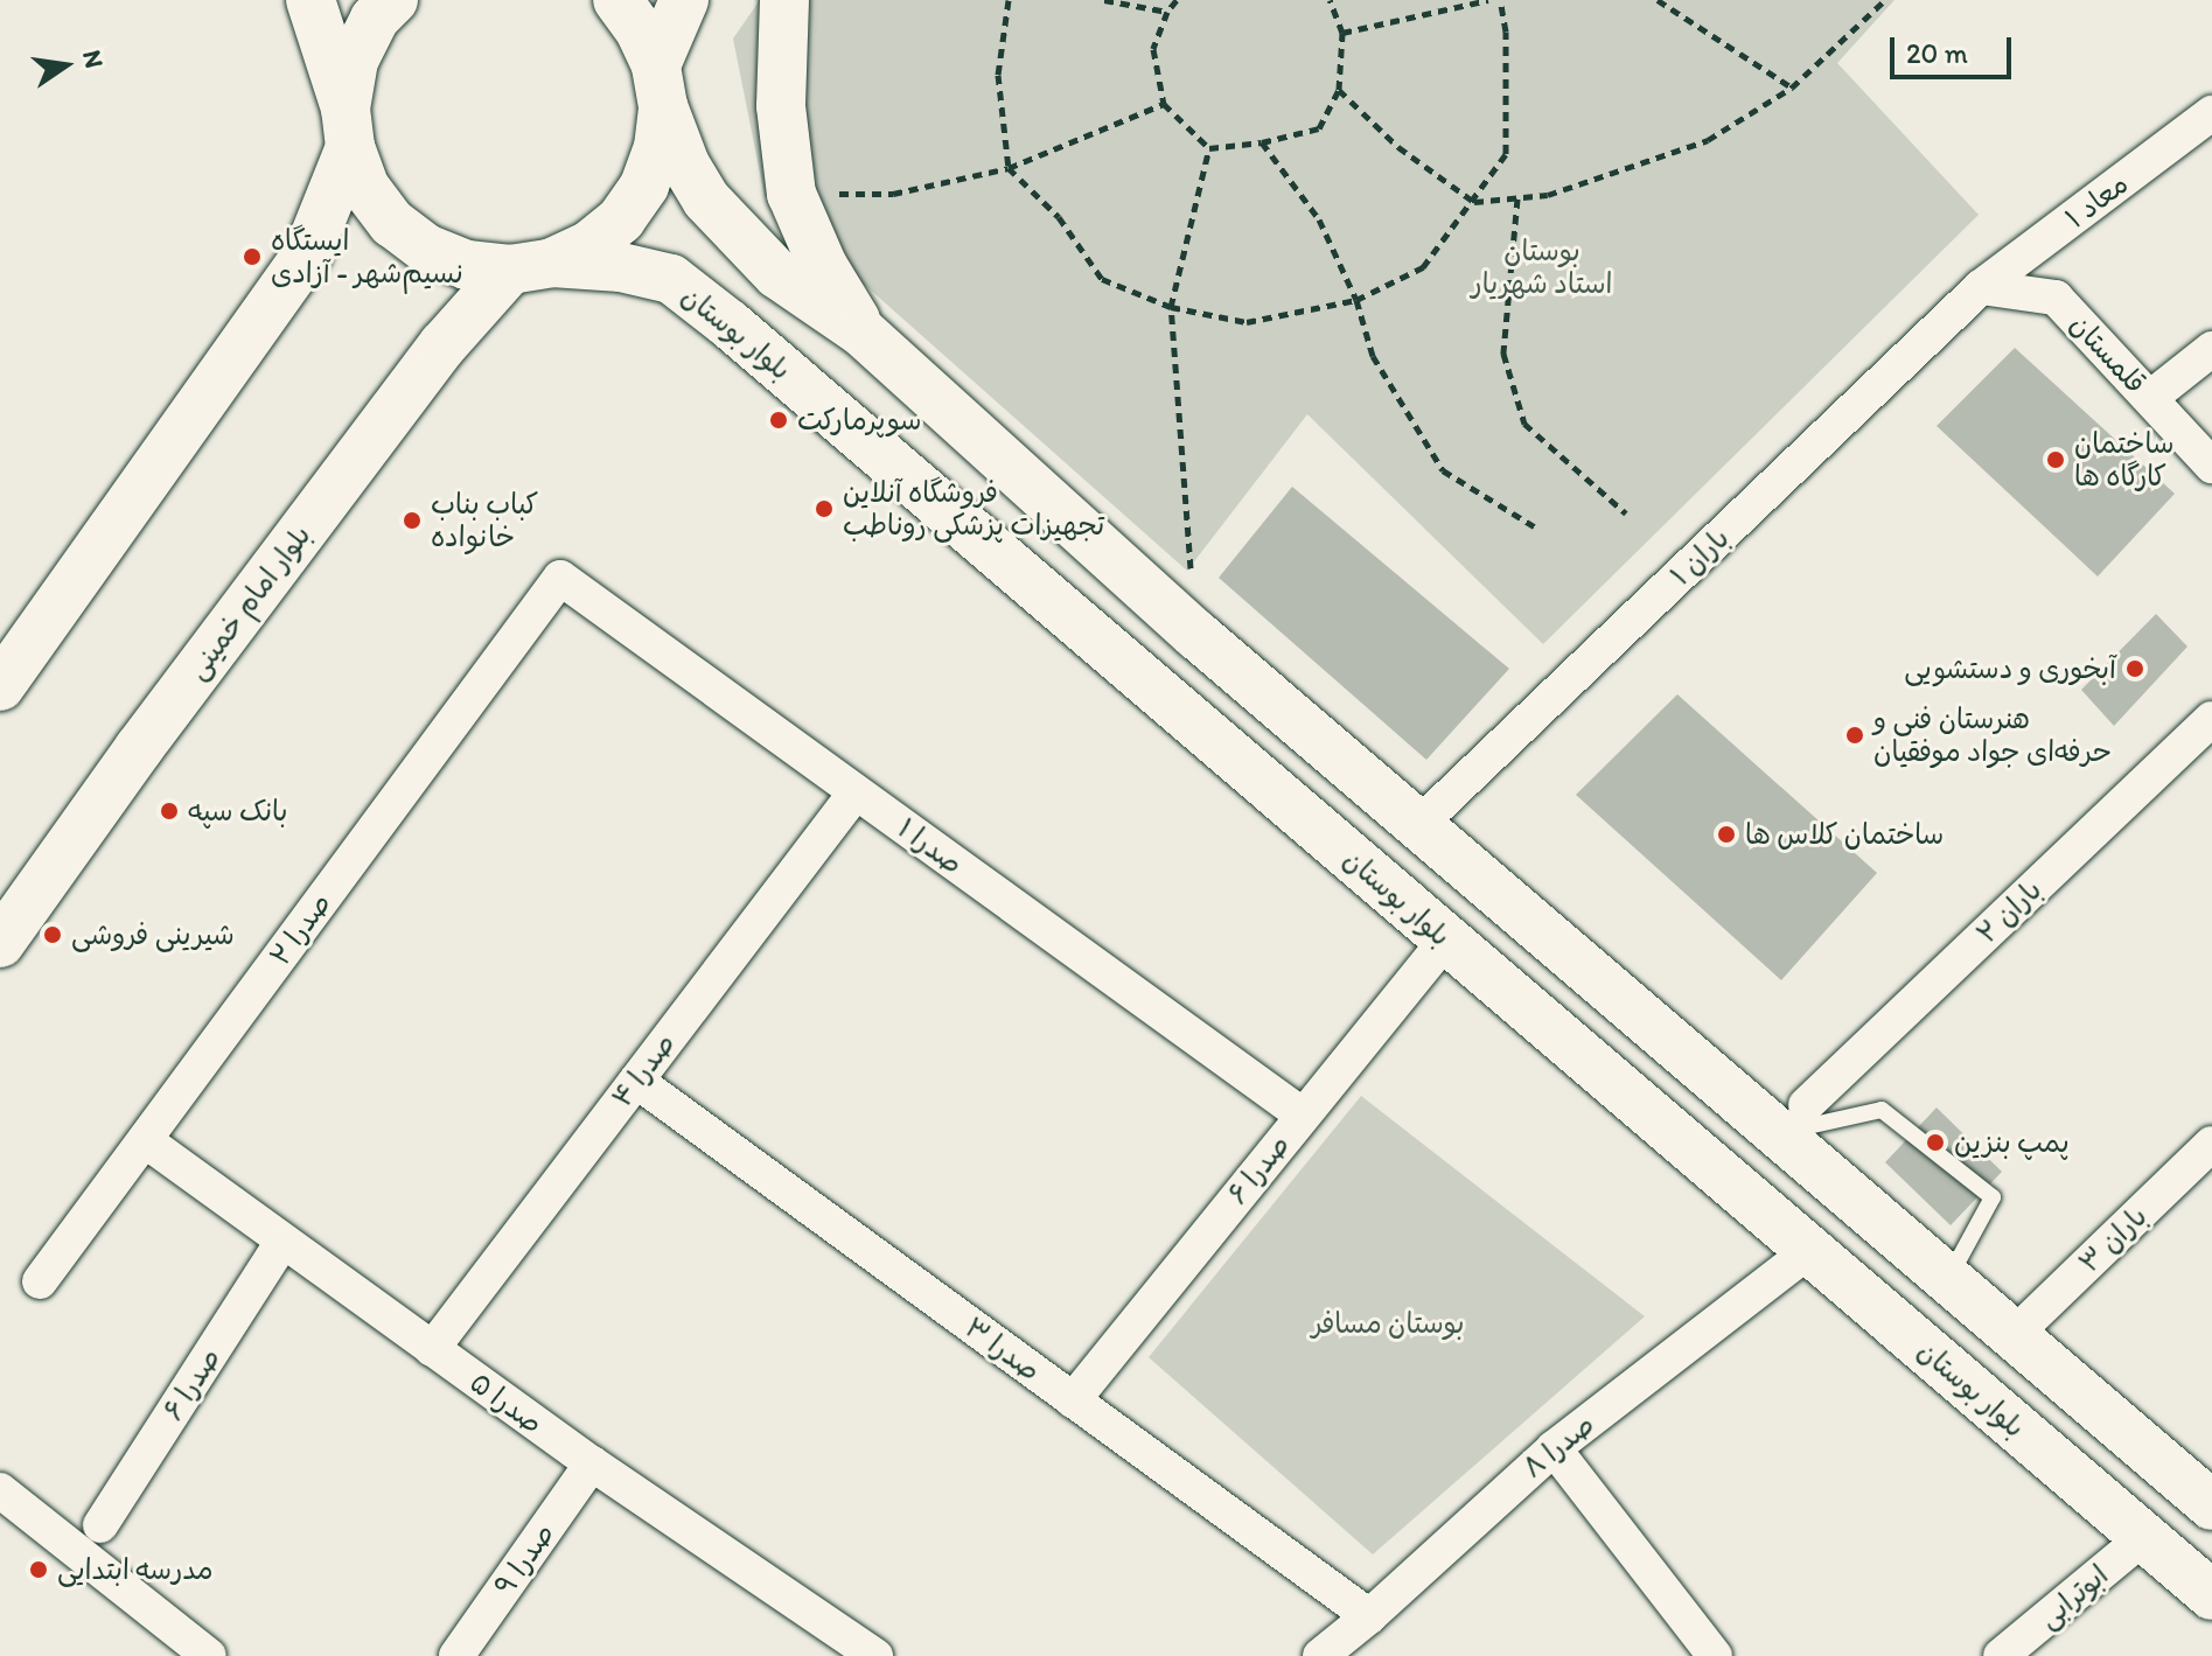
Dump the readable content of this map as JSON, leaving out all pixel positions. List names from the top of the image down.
{
  "streets": {
    "main road": ["بلوار بوستان", "بلوار امام خمینی"],
    "street": [
      "معاد ۱",
      "قلمستان",
      "باران ۱",
      "صدرا ۱",
      "باران ۲",
      "صدرا ۲",
      "صدرا ۴",
      "صدرا ۶",
      "باران ۳",
      "صدرا ۳",
      "صدرا ۵",
      "صدرا ۸",
      "صدرا ۹",
      "ابوترابی"
    ]
  },
  "crossings": [
    ["معاد ۱", "قلمستان"],
    ["معاد ۱", "باران ۱"],
    ["بلوار بوستان", "بلوار امام خمینی"],
    ["بلوار بوستان", "صدرا ۶"],
    ["بلوار بوستان", "صدرا ۸"],
    ["بلوار بوستان", "ابوترابی"],
    ["قلمستان", "باران ۱"],
    ["صدرا ۱", "صدرا ۲"],
    ["صدرا ۱", "صدرا ۴"],
    ["صدرا ۱", "صدرا ۶"],
    ["صدرا ۲", "صدرا ۵"],
    ["صدرا ۴", "صدرا ۳"],
    ["صدرا ۴", "صدرا ۵"],
    ["صدرا ۶", "صدرا ۳"],
    ["صدرا ۶", "صدرا ۵"],
    ["صدرا ۳", "صدرا ۸"],
    ["صدرا ۵", "صدرا ۹"]
  ],
  "parks": ["بوستان استاد شهریار", "بوستان مسافر"],
  "places": [
    "ایستگاه نسیم‌شهر - آزادی",
    "سوپرمارکت",
    "ساختمان کارگاه ها",
    "فروشگاه آنلاین تجهیزات پزشکی روناطب",
    "کباب بناب خانواده",
    "آبخوری و دستشویی",
    "هنرستان فنی و حرفه‌ای جواد موفقیان",
    "بانک سپه",
    "ساختمان کلاس ها",
    "شیرینی فروشی",
    "پمپ بنزین",
    "مدرسه ابتدایی"
  ],
  "scale_bar": "20 m",
  "north": "right"
}
